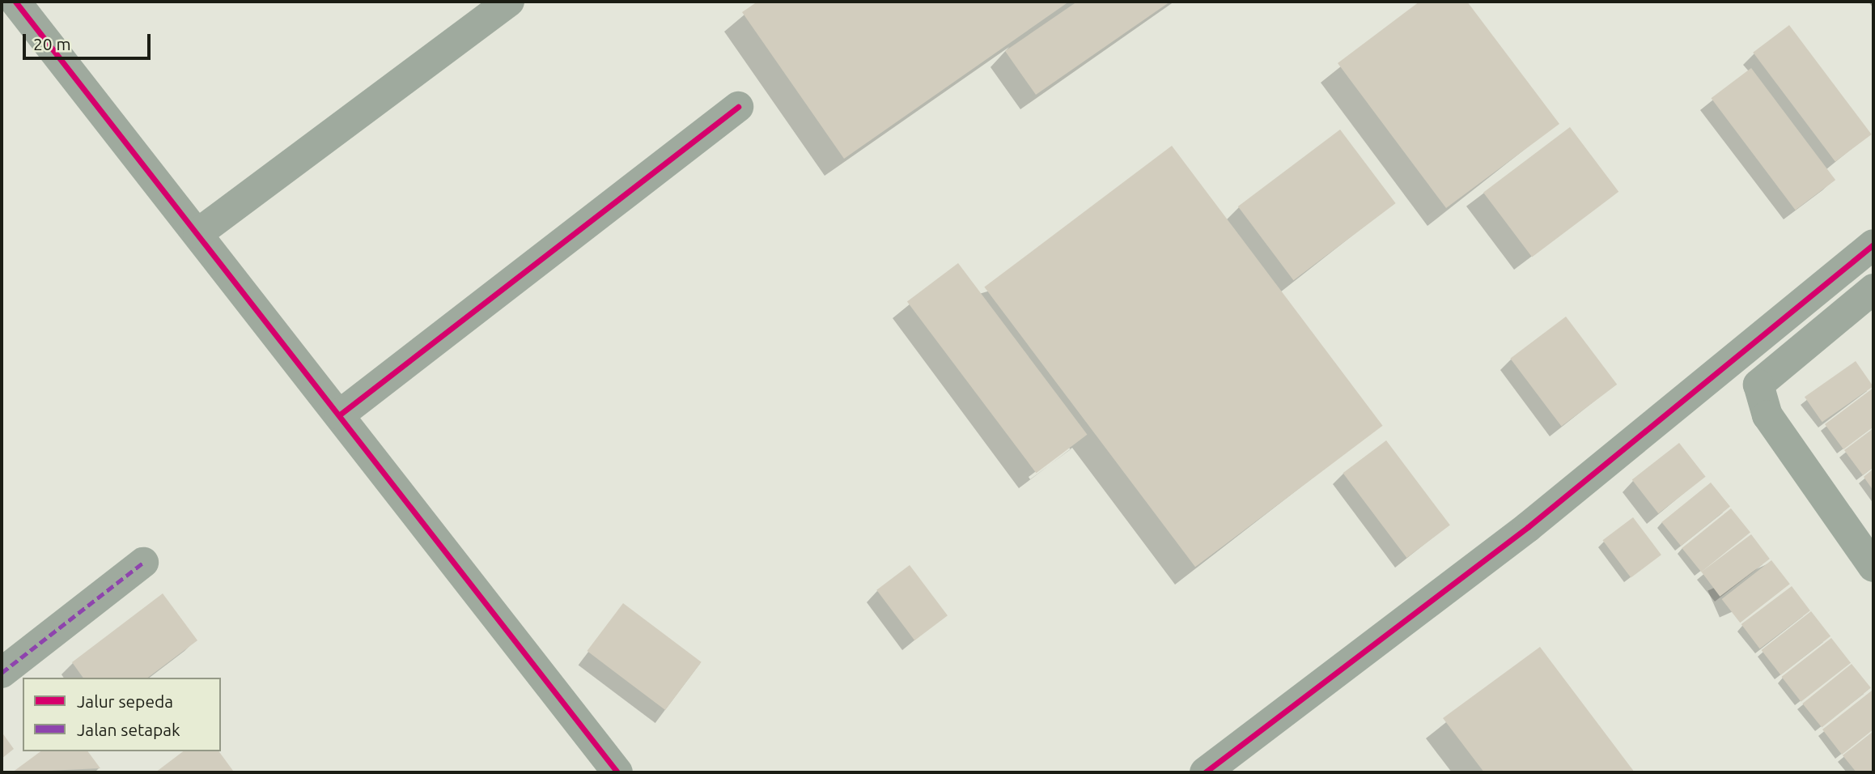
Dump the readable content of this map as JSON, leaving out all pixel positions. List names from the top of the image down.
{
  "legend": ["Jalur sepeda", "Jalan setapak"],
  "scale_bar": "20 m"
}
